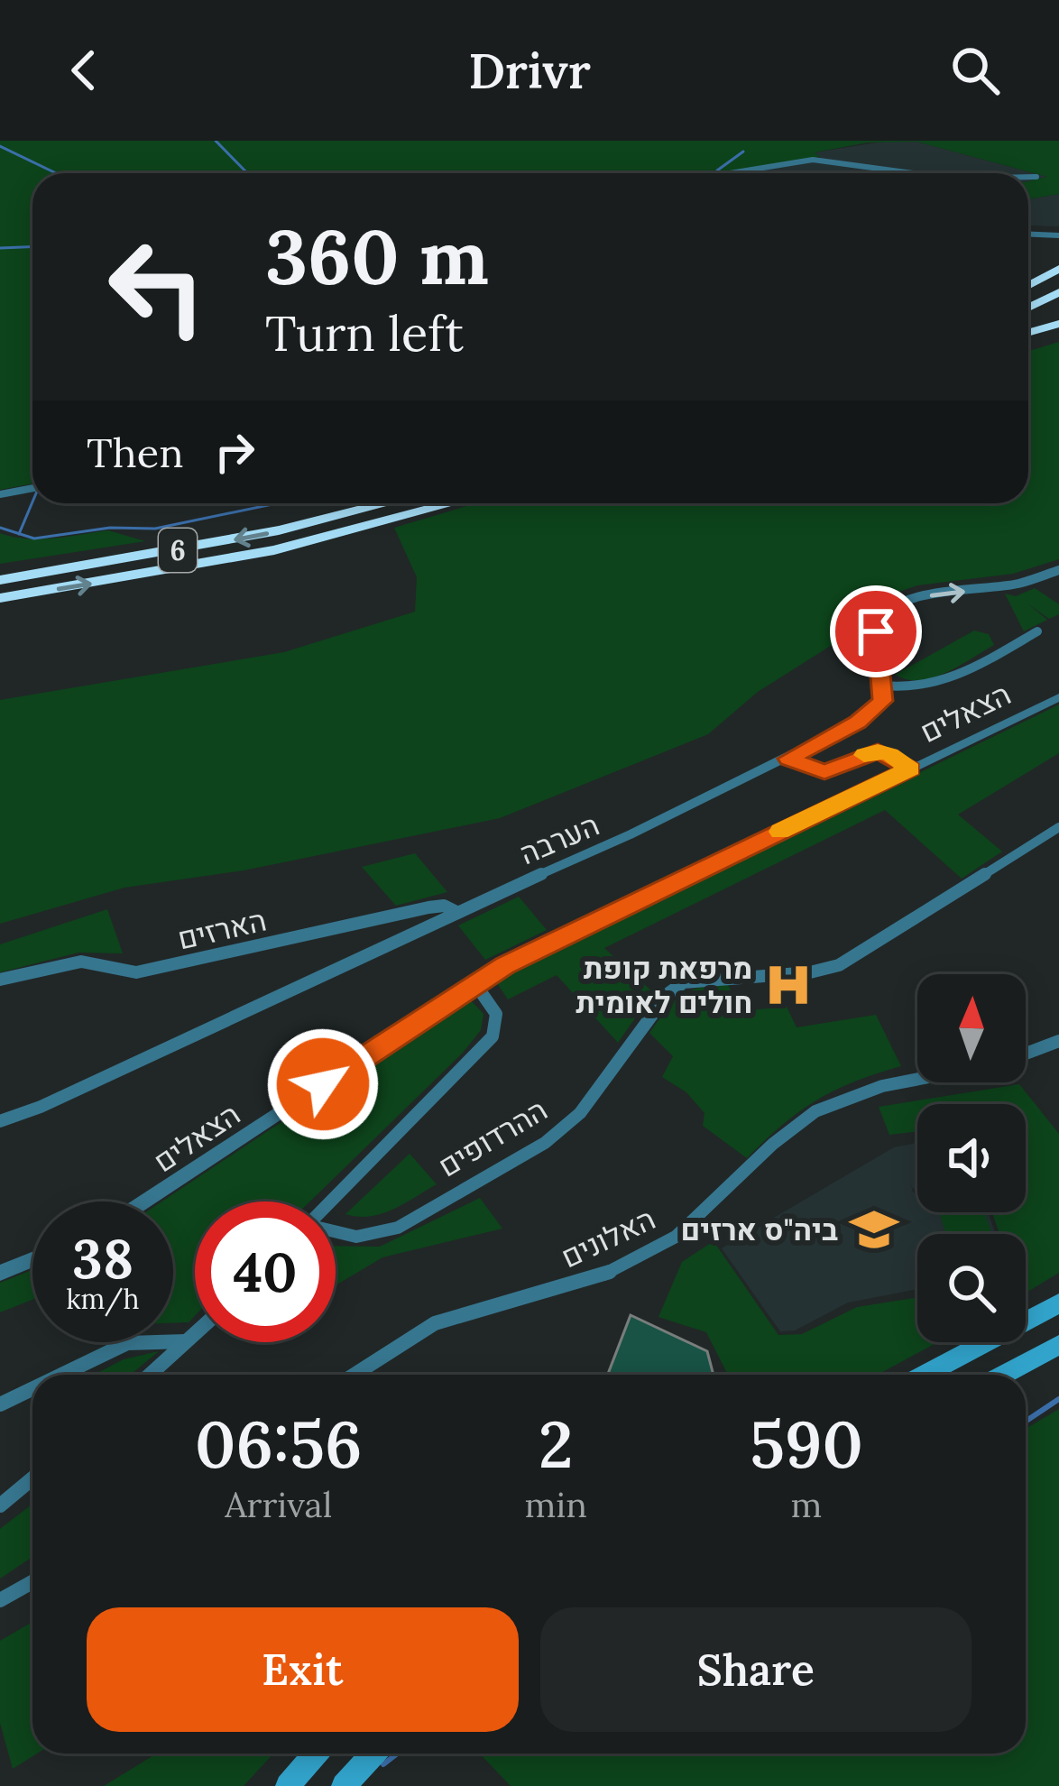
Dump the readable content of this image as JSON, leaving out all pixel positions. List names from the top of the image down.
{
  "streets": {
    "highway": ["6"],
    "street": [
      "הצאלים",
      "הערבה",
      "הארזים",
      "ההרדופים",
      "האלונים"
    ]
  },
  "crossings": [
    ["הערבה", "הארזים"]
  ],
  "places": {
    "hospital": ["מרפאת קופת חולים לאומית"],
    "school or university": ["ביה\"ס ארזים"]
  },
  "north": "top",
  "page": {
    "header": "Drivr",
    "turn": ["360 m", "Turn left"],
    "then": "Then",
    "speed": "38 km/h",
    "limit": "40",
    "eta": [
      "06:56",
      "Arrival",
      "2",
      "min",
      "590",
      "m"
    ],
    "buttons": ["Exit", "Share"]
  }
}
